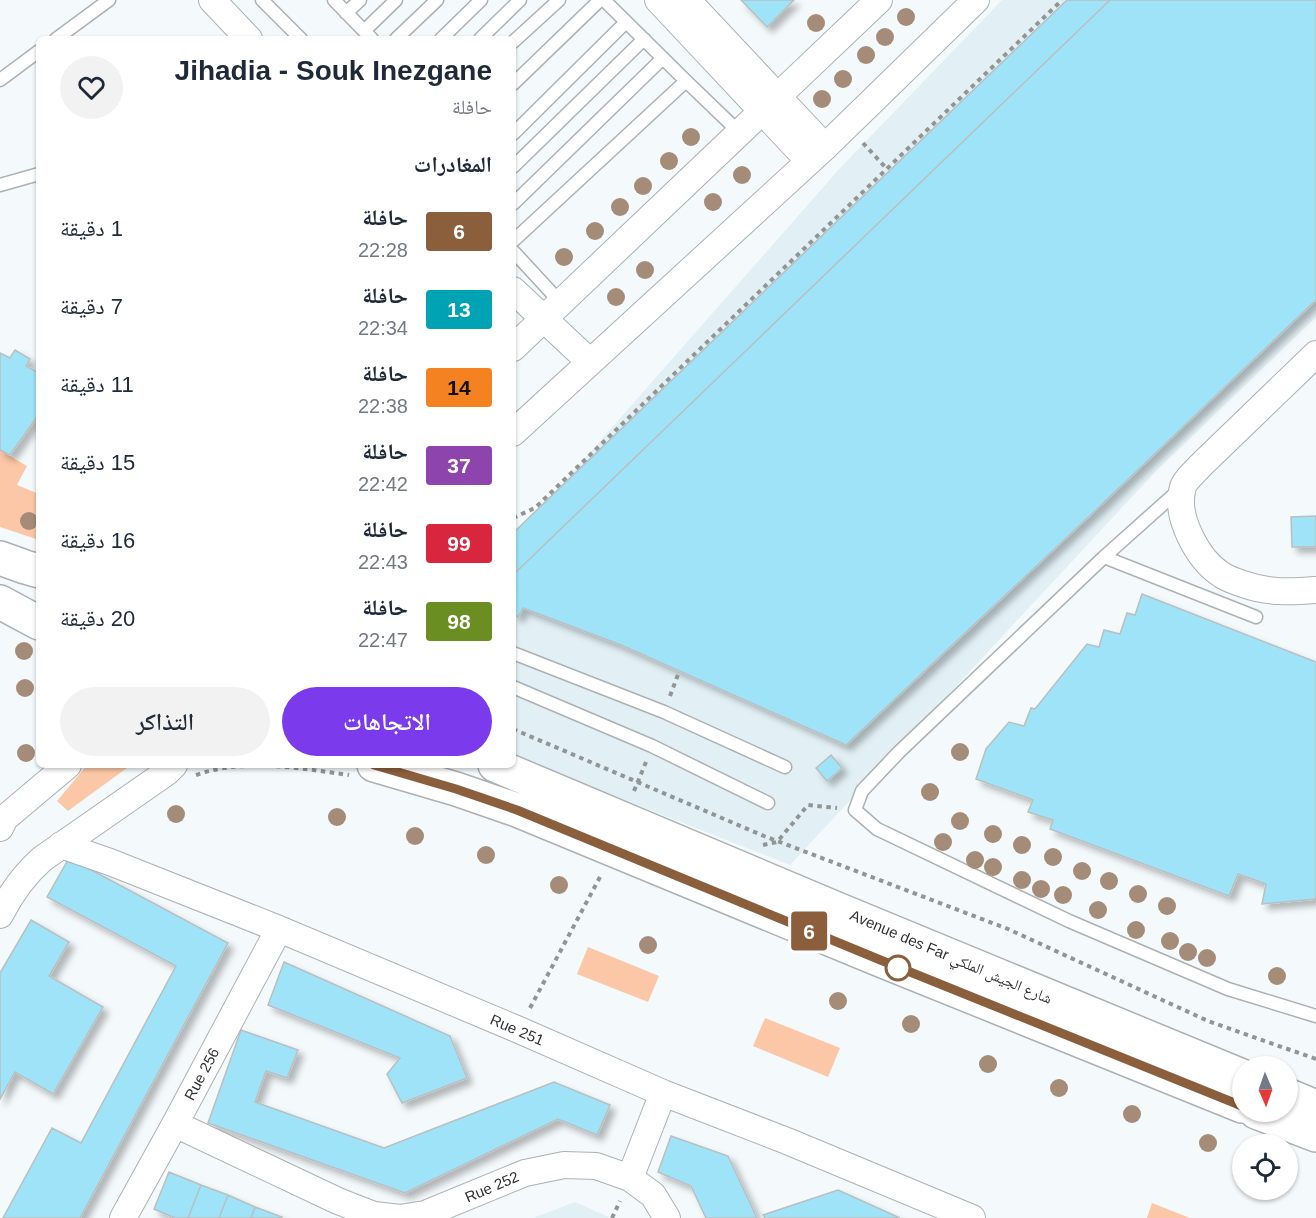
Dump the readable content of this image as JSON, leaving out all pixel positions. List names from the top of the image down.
{
  "streets": {
    "main road": ["Avenue des Far شارع الجيش الملكي"],
    "street": ["Rue 251", "Rue 256", "Rue 252"]
  },
  "crossings": [
    ["Rue 251", "Rue 256"],
    ["Rue 256", "Rue 252"]
  ],
  "lines": ["bus line 6"],
  "north": "bottom",
  "page": {
    "on_map": "6",
    "heading": [
      ["Jihadia - Souk Inezgane", "حافلة"],
      "المغادرات"
    ],
    "list": [
      {
        "mark": "6",
        "name": "حافلة",
        "note": "22:28",
        "value": "1 دقيقة"
      },
      {
        "mark": "13",
        "name": "حافلة",
        "note": "22:34",
        "value": "7 دقيقة"
      },
      {
        "mark": "14",
        "name": "حافلة",
        "note": "22:38",
        "value": "11 دقيقة"
      },
      {
        "mark": "37",
        "name": "حافلة",
        "note": "22:42",
        "value": "15 دقيقة"
      },
      {
        "mark": "99",
        "name": "حافلة",
        "note": "22:43",
        "value": "16 دقيقة"
      },
      {
        "mark": "98",
        "name": "حافلة",
        "note": "22:47",
        "value": "20 دقيقة"
      }
    ],
    "buttons": ["الاتجاهات", "التذاكر"]
  }
}
